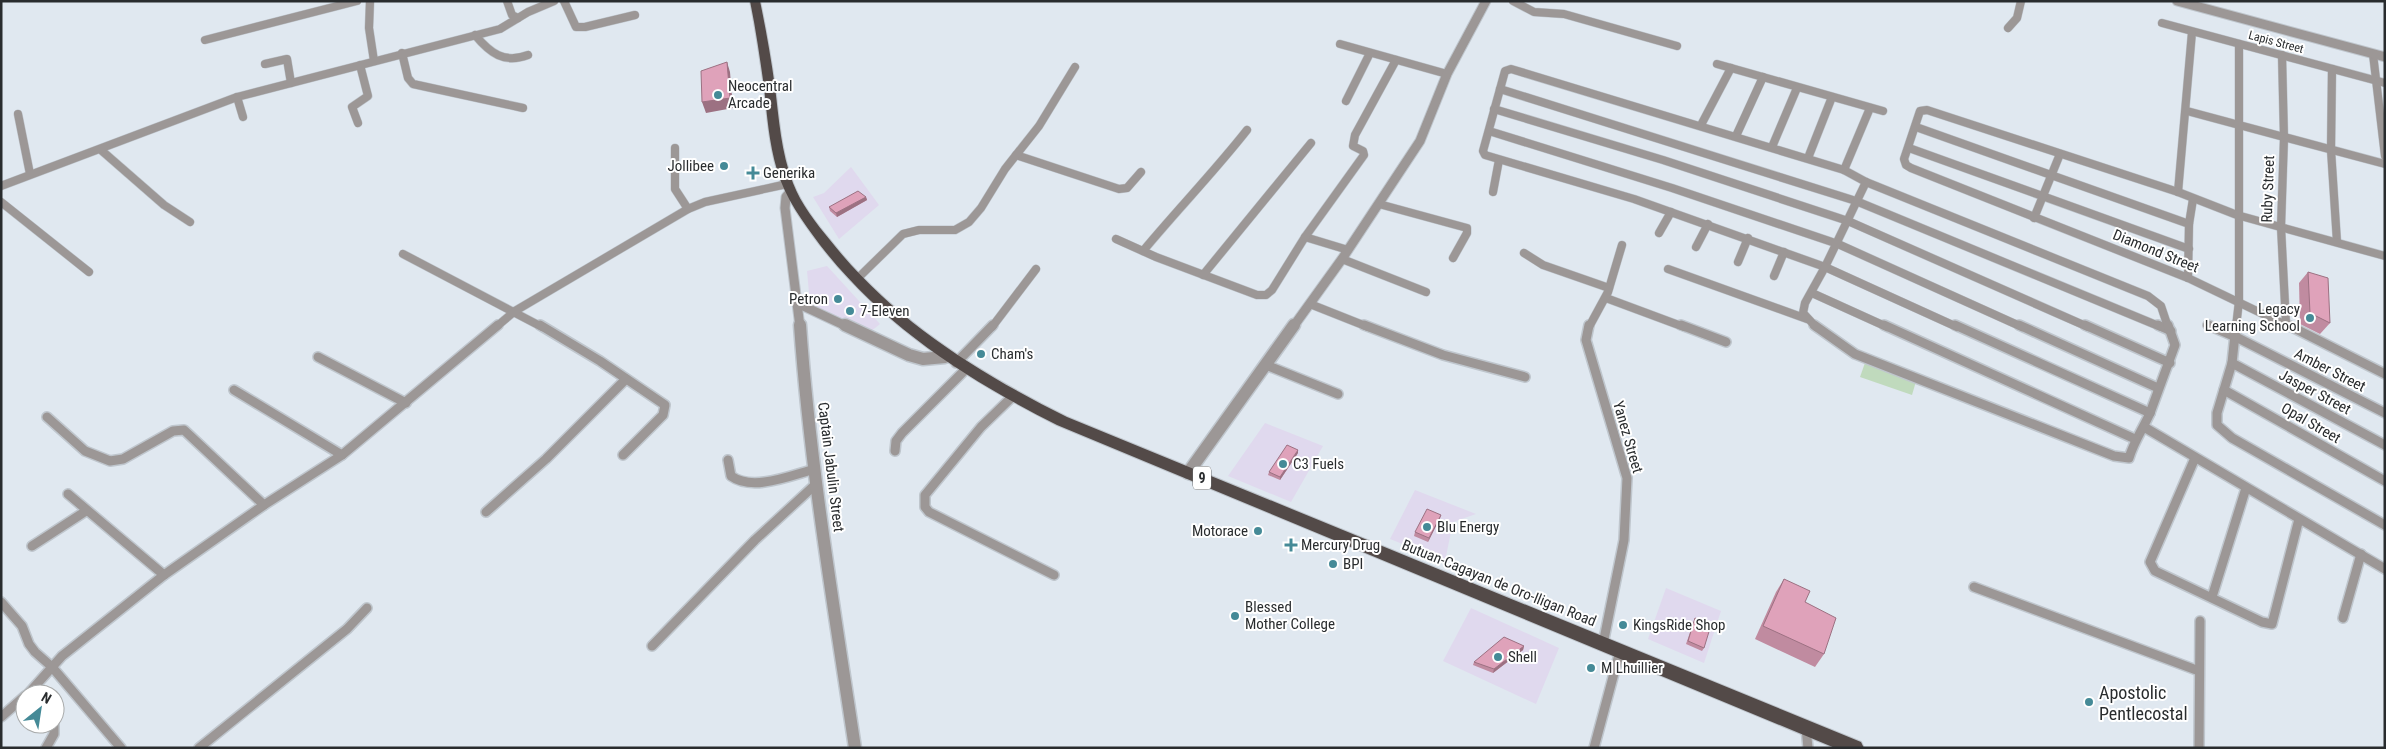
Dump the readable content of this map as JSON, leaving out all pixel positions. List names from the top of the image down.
{
  "streets": {
    "highway": ["9", "Butuan-Cagayan de Oro-Iligan Road"],
    "street": [
      "Lapis Street",
      "Ruby Street",
      "Diamond Street",
      "Amber Street",
      "Jasper Street",
      "Opal Street",
      "Yanez Street",
      "Captain Jabulin Street"
    ]
  },
  "crossings": [
    ["Lapis Street", "Ruby Street"],
    ["Ruby Street", "Diamond Street"],
    ["Yanez Street", "Butuan-Cagayan de Oro-Iligan Road"],
    ["Captain Jabulin Street", "Butuan-Cagayan de Oro-Iligan Road"]
  ],
  "places": {
    "other": [
      "Neocentral Arcade",
      "Jollibee",
      "Petron",
      "7-Eleven",
      "Legacy Learning School",
      "Cham's",
      "C3 Fuels",
      "Blu Energy",
      "Motorace",
      "BPI",
      "Blessed Mother College",
      "KingsRide Shop",
      "Shell",
      "M Lhuillier",
      "Apostolic Pentlecostal"
    ],
    "health": ["Generika", "Mercury Drug"]
  },
  "north": "top right"
}
